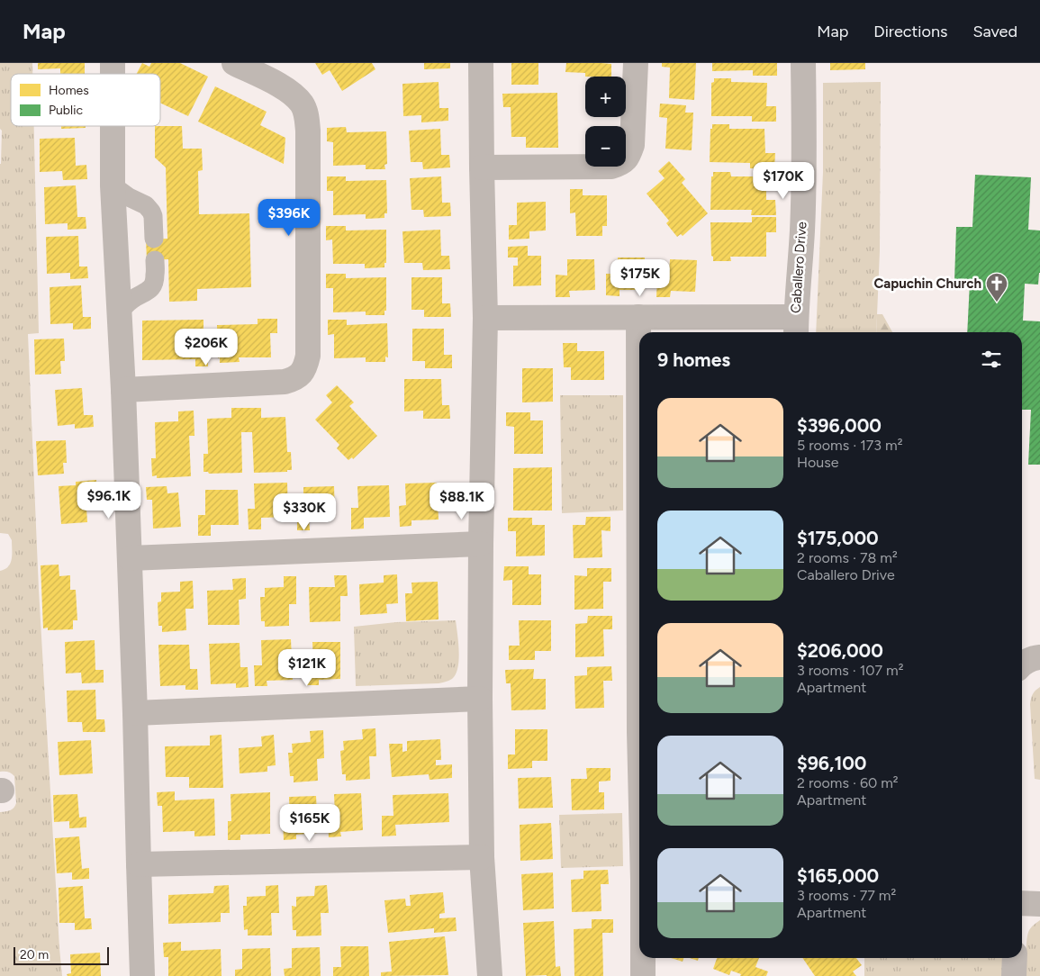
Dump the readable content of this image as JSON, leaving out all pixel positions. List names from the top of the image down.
{
  "streets": {
    "street": ["Caballero Drive"]
  },
  "places": {
    "church": ["Capuchin Church"]
  },
  "legend": ["Homes", "Public"],
  "scale_bar": "20 m",
  "page": {
    "header": "Map",
    "nav": ["Map", "Directions", "Saved"],
    "map_buttons": ["+", "−"],
    "price": [
      "$170K",
      "$396K",
      "$175K",
      "$206K",
      "$96.1K",
      "$88.1K",
      "$330K",
      "$121K",
      "$165K"
    ],
    "heading": "9 homes",
    "list": [
      {
        "name": "$396,000",
        "note": "5 rooms · 173 m² · House"
      },
      {
        "name": "$175,000",
        "note": "2 rooms · 78 m² · Caballero Drive"
      },
      {
        "name": "$206,000",
        "note": "3 rooms · 107 m² · Apartment"
      },
      {
        "name": "$96,100",
        "note": "2 rooms · 60 m² · Apartment"
      },
      {
        "name": "$165,000",
        "note": "3 rooms · 77 m² · Apartment"
      }
    ],
    "scale": "20 m"
  }
}
